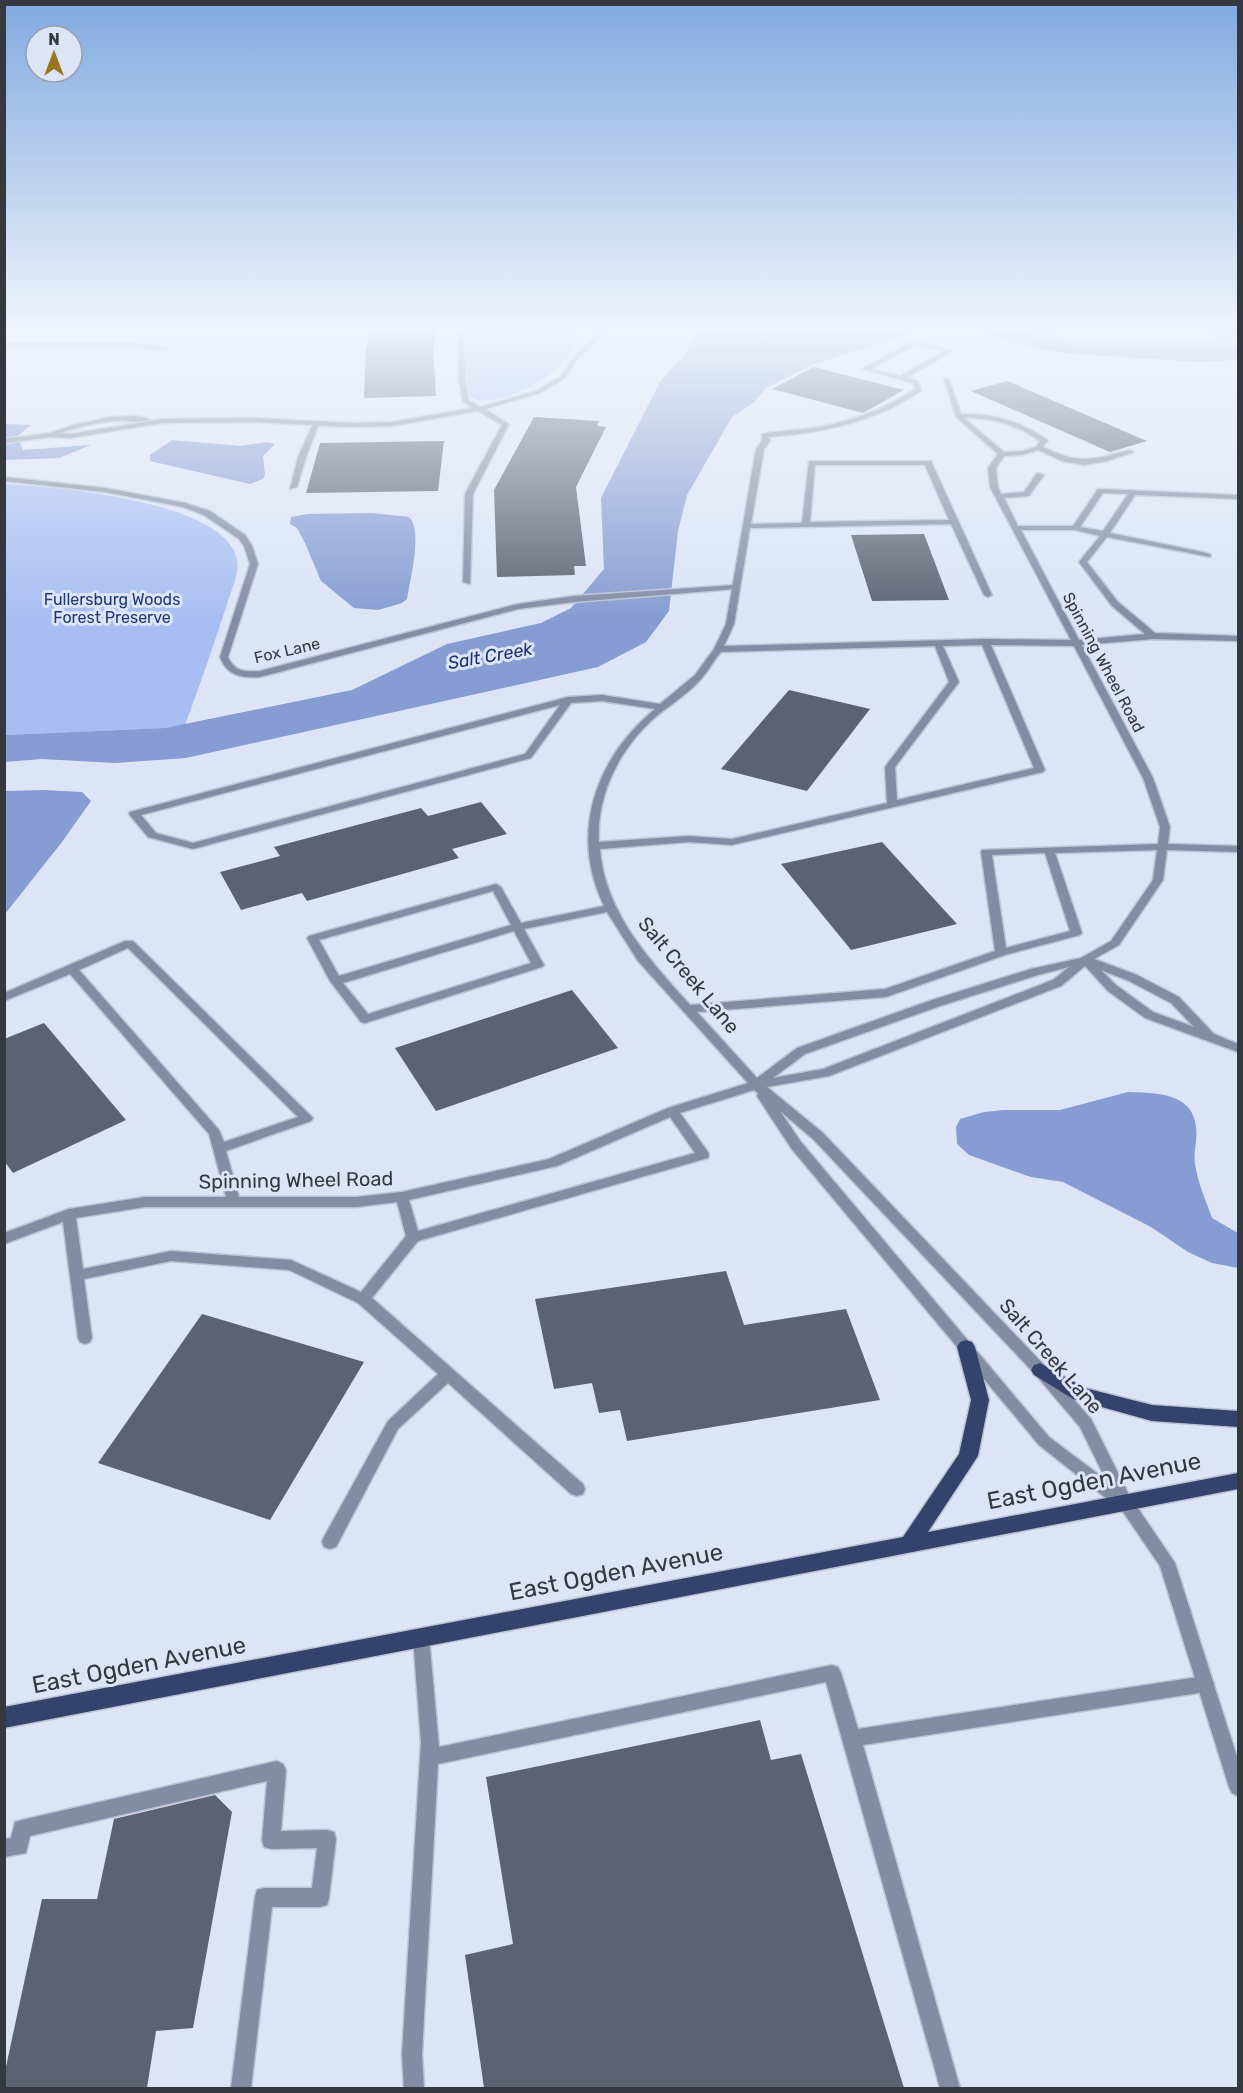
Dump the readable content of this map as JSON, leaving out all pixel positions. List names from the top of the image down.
{
  "streets": {
    "main road": ["East Ogden Avenue"],
    "street": ["Fox Lane", "Spinning Wheel Road", "Salt Creek Lane"]
  },
  "crossings": [
    ["Fox Lane", "Salt Creek Lane"],
    ["Spinning Wheel Road", "Salt Creek Lane"],
    ["Salt Creek Lane", "East Ogden Avenue"]
  ],
  "water": ["Salt Creek"],
  "parks": ["Fullersburg Woods Forest Preserve"],
  "north": "top"
}
